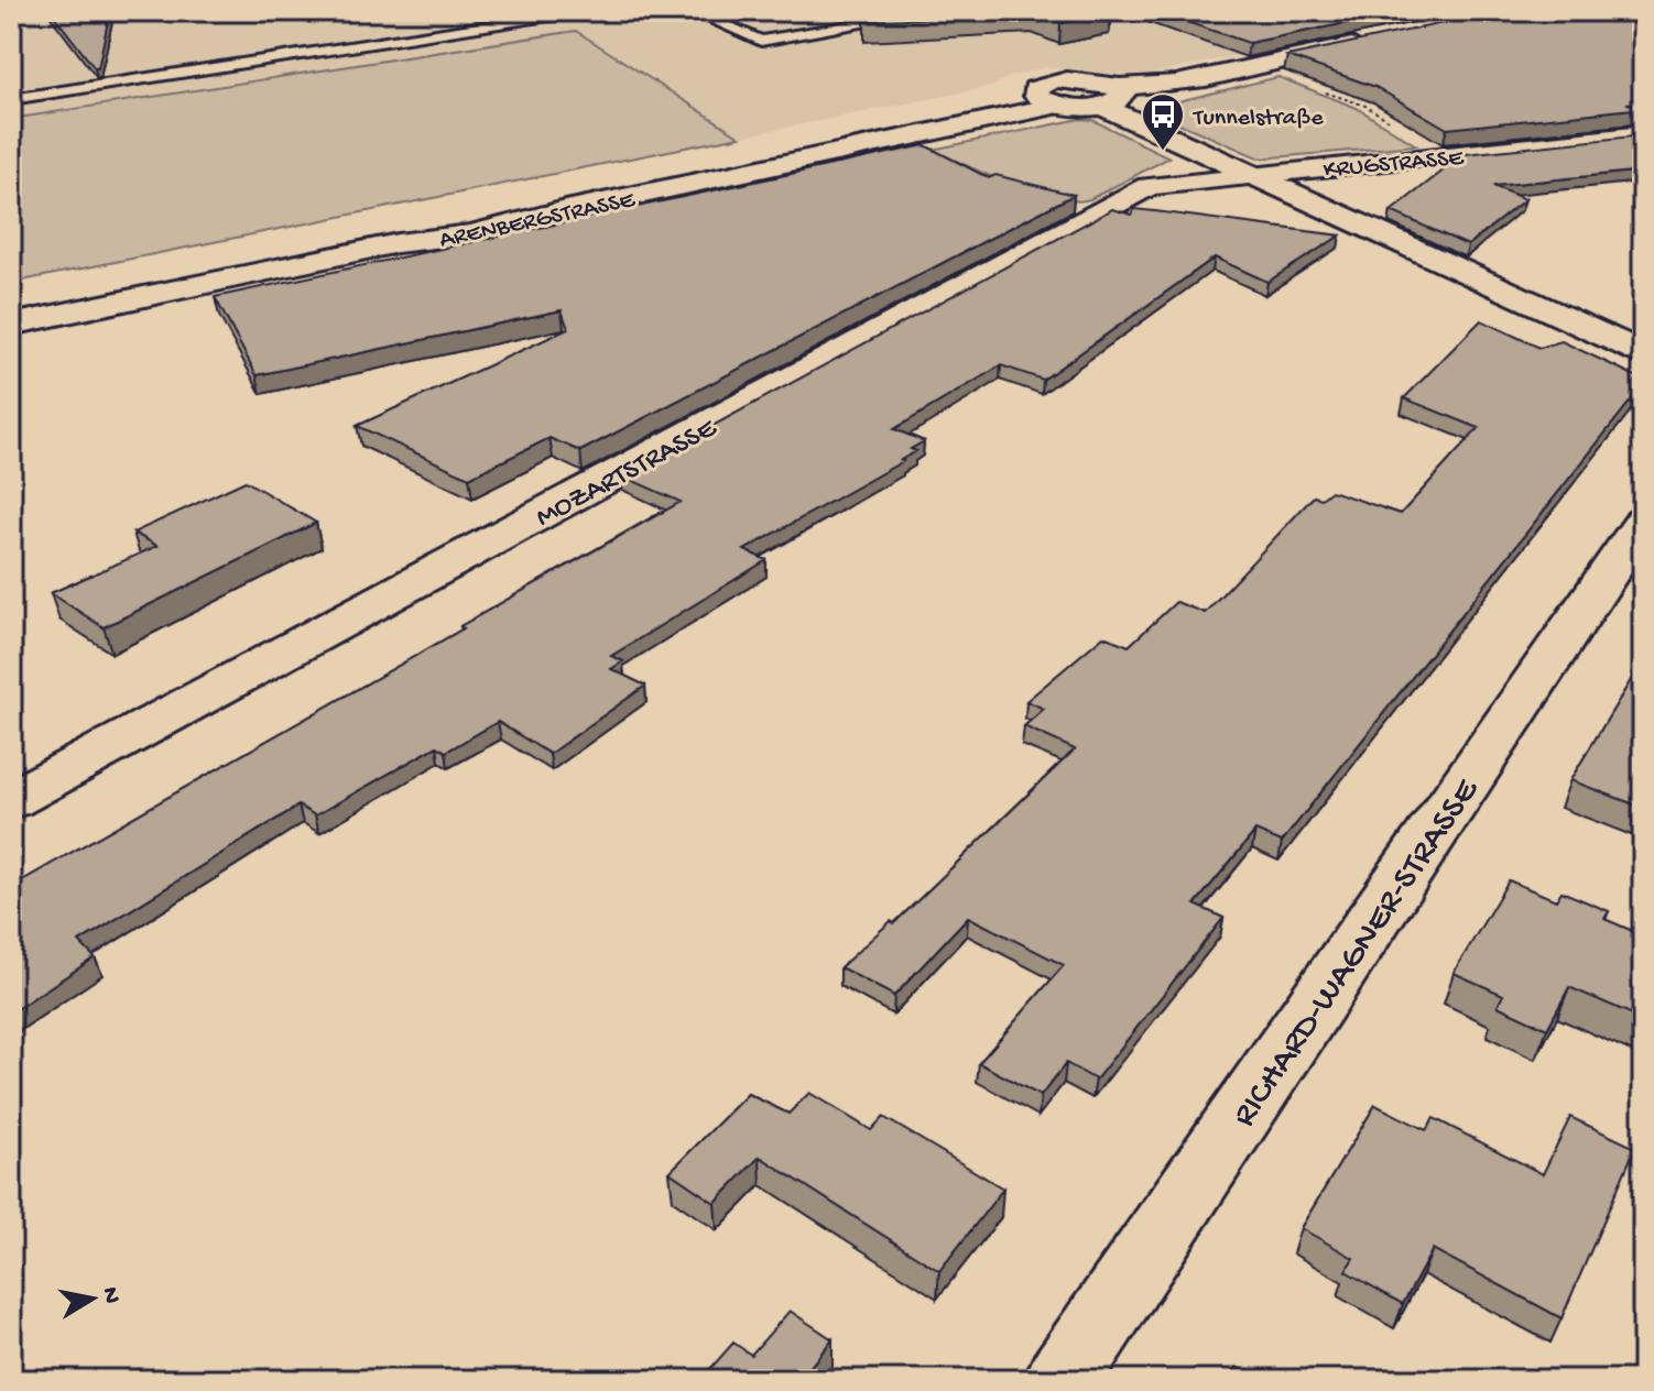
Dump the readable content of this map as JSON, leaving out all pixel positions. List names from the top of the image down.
{
  "streets": {
    "street": [
      "KRUGSTRASSE",
      "ARENBERGSTRASSE",
      "MOZARTSTRASSE",
      "RICHARD-WAGNER-STRASSE"
    ]
  },
  "crossings": [
    ["KRUGSTRASSE", "MOZARTSTRASSE"]
  ],
  "places": {
    "bus stop": ["Tunnelstraße"]
  },
  "north": "right"
}
